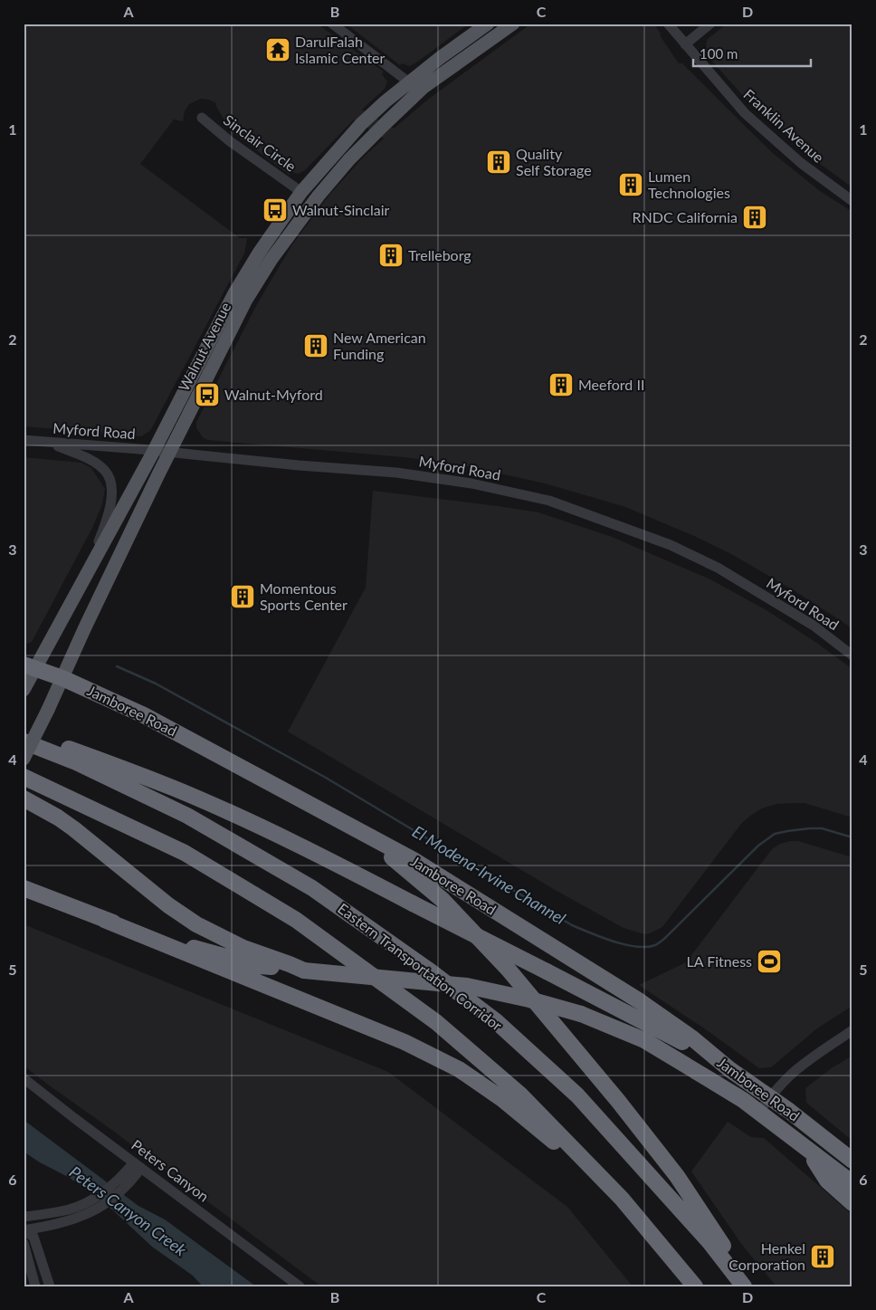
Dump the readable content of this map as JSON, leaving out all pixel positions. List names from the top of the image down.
{
  "streets": {
    "highway": ["Jamboree Road", "Eastern Transportation Corridor"],
    "main road": ["Walnut Avenue"],
    "street": [
      "Franklin Avenue",
      "Sinclair Circle",
      "Myford Road",
      "Peters Canyon"
    ]
  },
  "crossings": [
    ["Sinclair Circle", "Walnut Avenue"],
    ["Walnut Avenue", "Myford Road"],
    ["Walnut Avenue", "Jamboree Road"]
  ],
  "water": ["El Modena-Irvine Channel", "Peters Canyon Creek"],
  "places": {
    "temple": ["DarulFalah Islamic Center"],
    "building": [
      "Quality Self Storage",
      "Lumen Technologies",
      "RNDC California",
      "Trelleborg",
      "New American Funding",
      "Meeford II",
      "Momentous Sports Center",
      "Henkel Corporation"
    ],
    "bus stop": ["Walnut-Sinclair", "Walnut-Myford"],
    "sports": ["LA Fitness"]
  },
  "scale_bar": "100 m",
  "grid": {
    "columns": [
      "A",
      "B",
      "C",
      "D"
    ],
    "rows": [
      "1",
      "2",
      "3",
      "4",
      "5",
      "6"
    ]
  }
}
